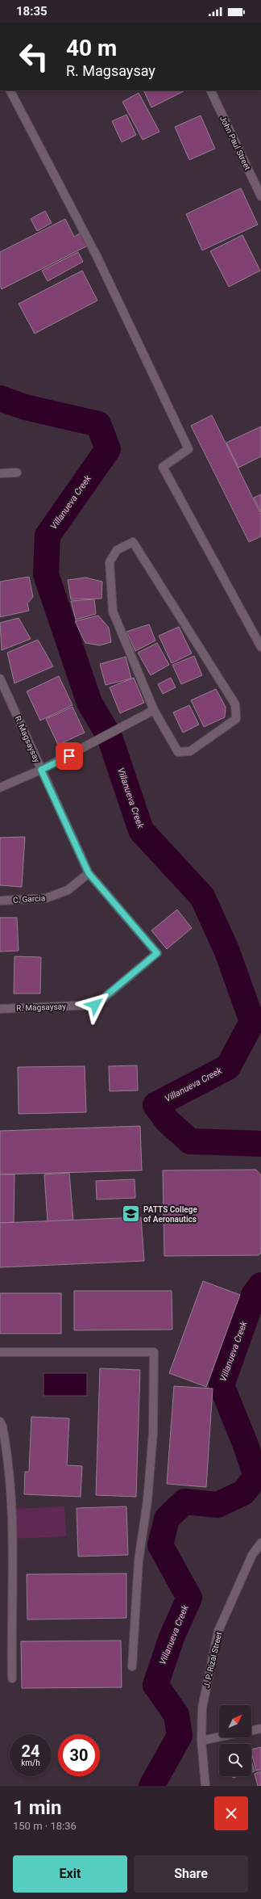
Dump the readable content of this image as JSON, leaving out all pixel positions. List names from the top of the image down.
{
  "streets": {
    "street": [
      "John Paul Street",
      "R. Magsaysay",
      "C. Garcia",
      "J. P. Rizal Street"
    ]
  },
  "crossings": [
    ["R. Magsaysay", "C. Garcia"]
  ],
  "water": ["Villanueva Creek"],
  "places": {
    "school or university": ["PATTS College of Aeronautics"]
  },
  "north": "top right",
  "page": {
    "status": "18:35",
    "turn": ["40 m", "R. Magsaysay"],
    "speed": "24 km/h",
    "limit": "30",
    "heading": ["1 min", "150 m · 18:36"],
    "buttons": ["Exit", "Share"]
  }
}
